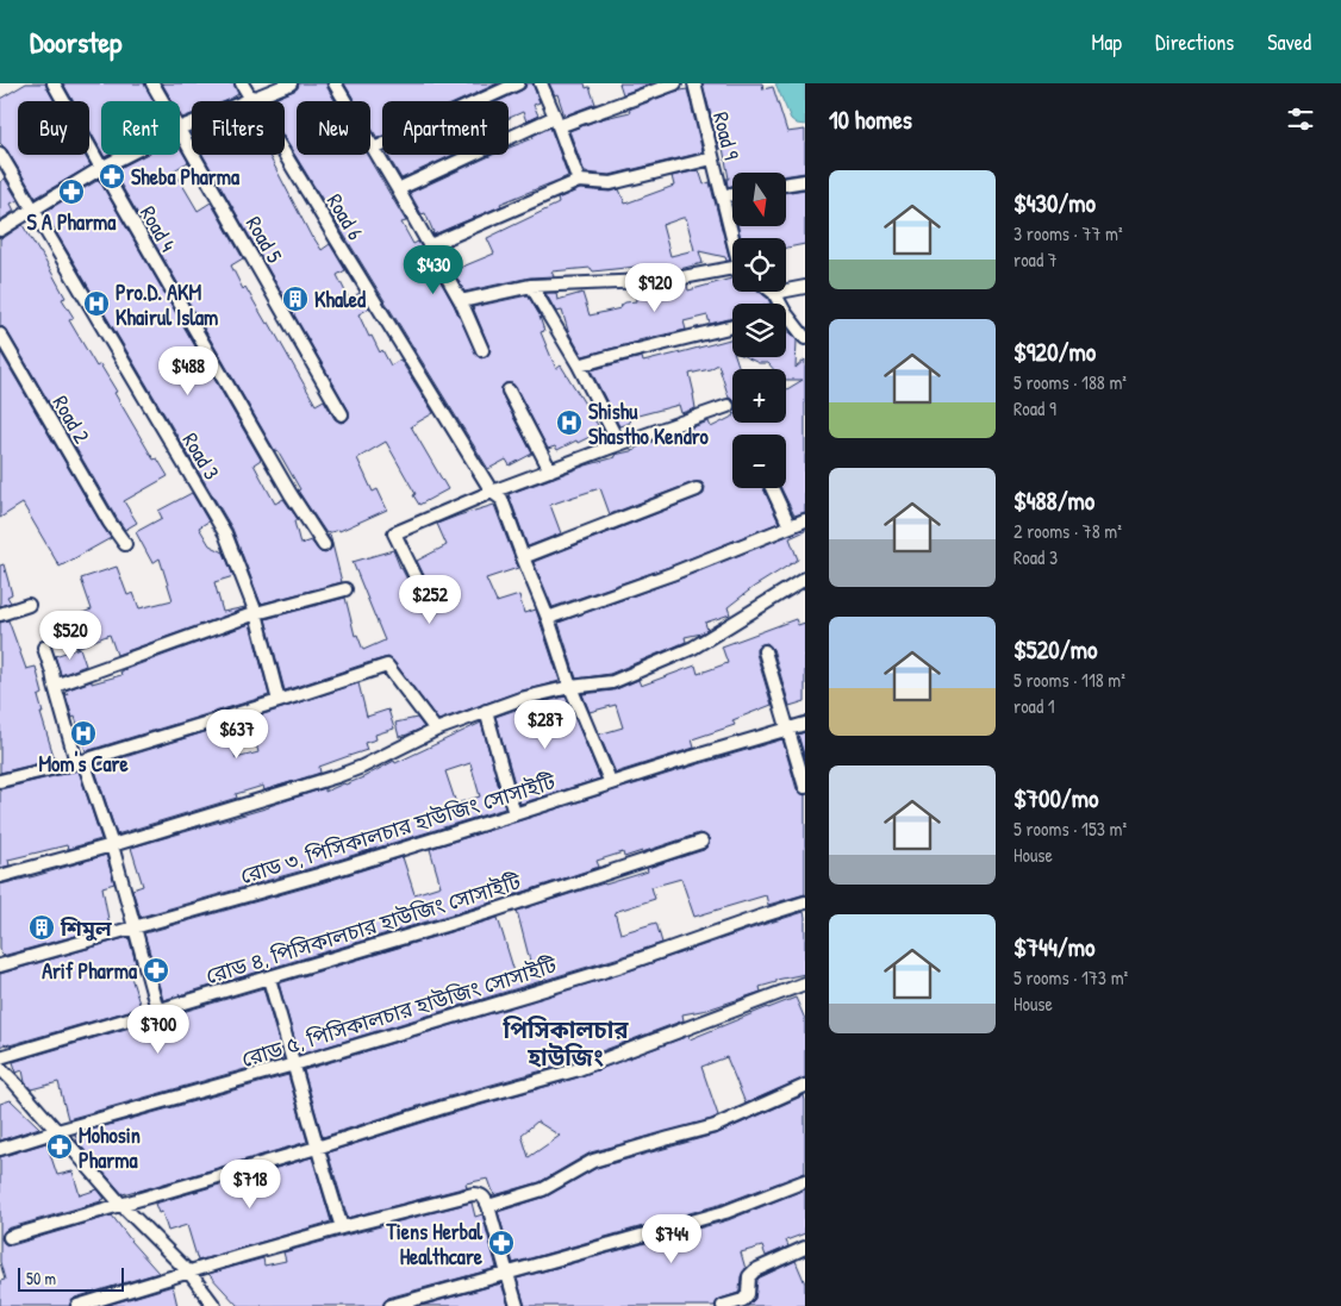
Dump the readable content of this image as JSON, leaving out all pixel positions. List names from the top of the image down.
{
  "streets": {
    "street": [
      "Road 9",
      "Road 6",
      "Road 4",
      "Road 5",
      "Road 2",
      "Road 3",
      "রোড ৩, পিসিকালচার হাউজিং সোসাইটি",
      "রোড ৪, পিসিকালচার হাউজিং সোসাইটি",
      "রোড ৫, পিসিকালচার হাউজিং সোসাইটি"
    ]
  },
  "crossings": [
    ["Road 6", "রোড ৩, পিসিকালচার হাউজিং সোসাইটি"]
  ],
  "districts": ["পিসিকালচার হাউজিং"],
  "places": {
    "pharmacy": [
      "Sheba Pharma",
      "S A Pharma",
      "Arif Pharma",
      "Mohosin Pharma",
      "Tiens Herbal Healthcare"
    ],
    "building": ["Khaled", "শিমুল"],
    "hospital": ["Pro.D. AKM Khairul Islam", "Shishu Shastho Kendro", "Mom's Care"]
  },
  "scale_bar": "50 m",
  "north": "bottom",
  "page": {
    "header": "Doorstep",
    "nav": ["Map", "Directions", "Saved"],
    "heading": "10 homes",
    "chip": [
      "Buy",
      "Rent",
      "Filters",
      "New",
      "Apartment"
    ],
    "list": [
      {
        "name": "$430/mo",
        "note": "3 rooms · 77 m² · road 7"
      },
      {
        "name": "$920/mo",
        "note": "5 rooms · 188 m² · Road 9"
      },
      {
        "name": "$488/mo",
        "note": "2 rooms · 78 m² · Road 3"
      },
      {
        "name": "$520/mo",
        "note": "5 rooms · 118 m² · road 1"
      },
      {
        "name": "$700/mo",
        "note": "5 rooms · 153 m² · House"
      },
      {
        "name": "$744/mo",
        "note": "5 rooms · 173 m² · House"
      }
    ],
    "map_buttons": ["+", "−"],
    "price": [
      "$430",
      "$920",
      "$488",
      "$252",
      "$520",
      "$287",
      "$637",
      "$700",
      "$718",
      "$744"
    ],
    "scale": "50 m"
  }
}
